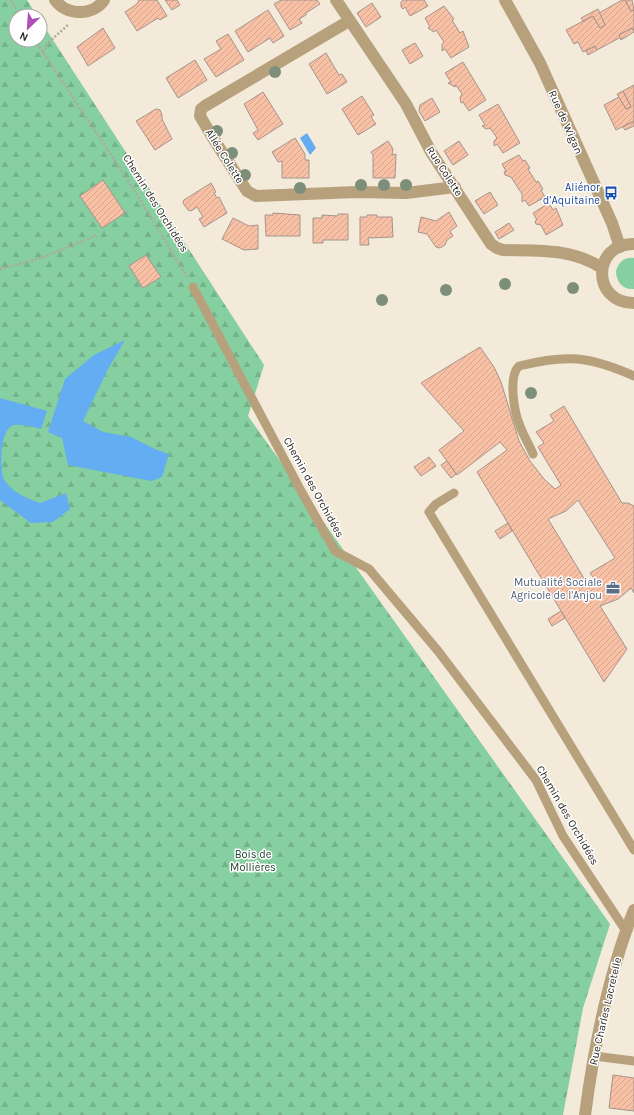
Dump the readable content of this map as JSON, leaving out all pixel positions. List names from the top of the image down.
{
  "streets": {
    "street": [
      "Rue de Wigan",
      "Allée Colette",
      "Rue Colette",
      "Rue Charles Lacretelle"
    ],
    "lane": ["Chemin des Orchidées"]
  },
  "crossings": [
    ["Allée Colette", "Rue Colette"],
    ["Chemin des Orchidées", "Rue Charles Lacretelle"]
  ],
  "parks": ["Bois de Mollières"],
  "places": {
    "bus stop": ["Aliénor d’Aquitaine"],
    "office": ["Mutualité Sociale Agricole de l'Anjou"]
  },
  "north": "bottom left"
}
